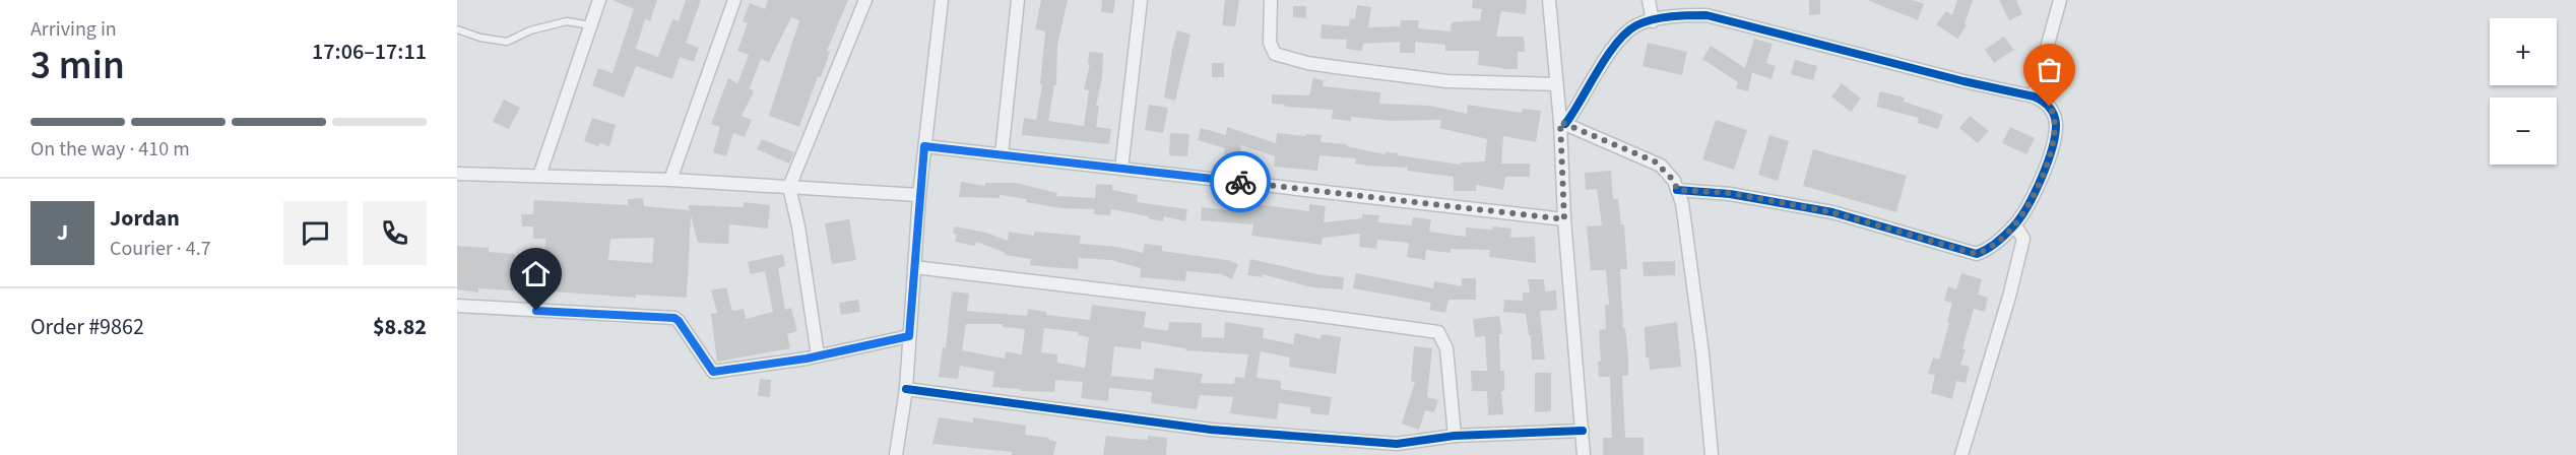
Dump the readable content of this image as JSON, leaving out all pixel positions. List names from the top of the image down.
{
  "page": {
    "heading": ["3 min", "Arriving in", "17:06–17:11"],
    "panel": [
      "Jordan",
      "Courier · 4.7",
      "Order #9862",
      "$8.82"
    ],
    "map_buttons": ["+", "−"],
    "bar": "On the way · 410 m",
    "round": "J"
  }
}
